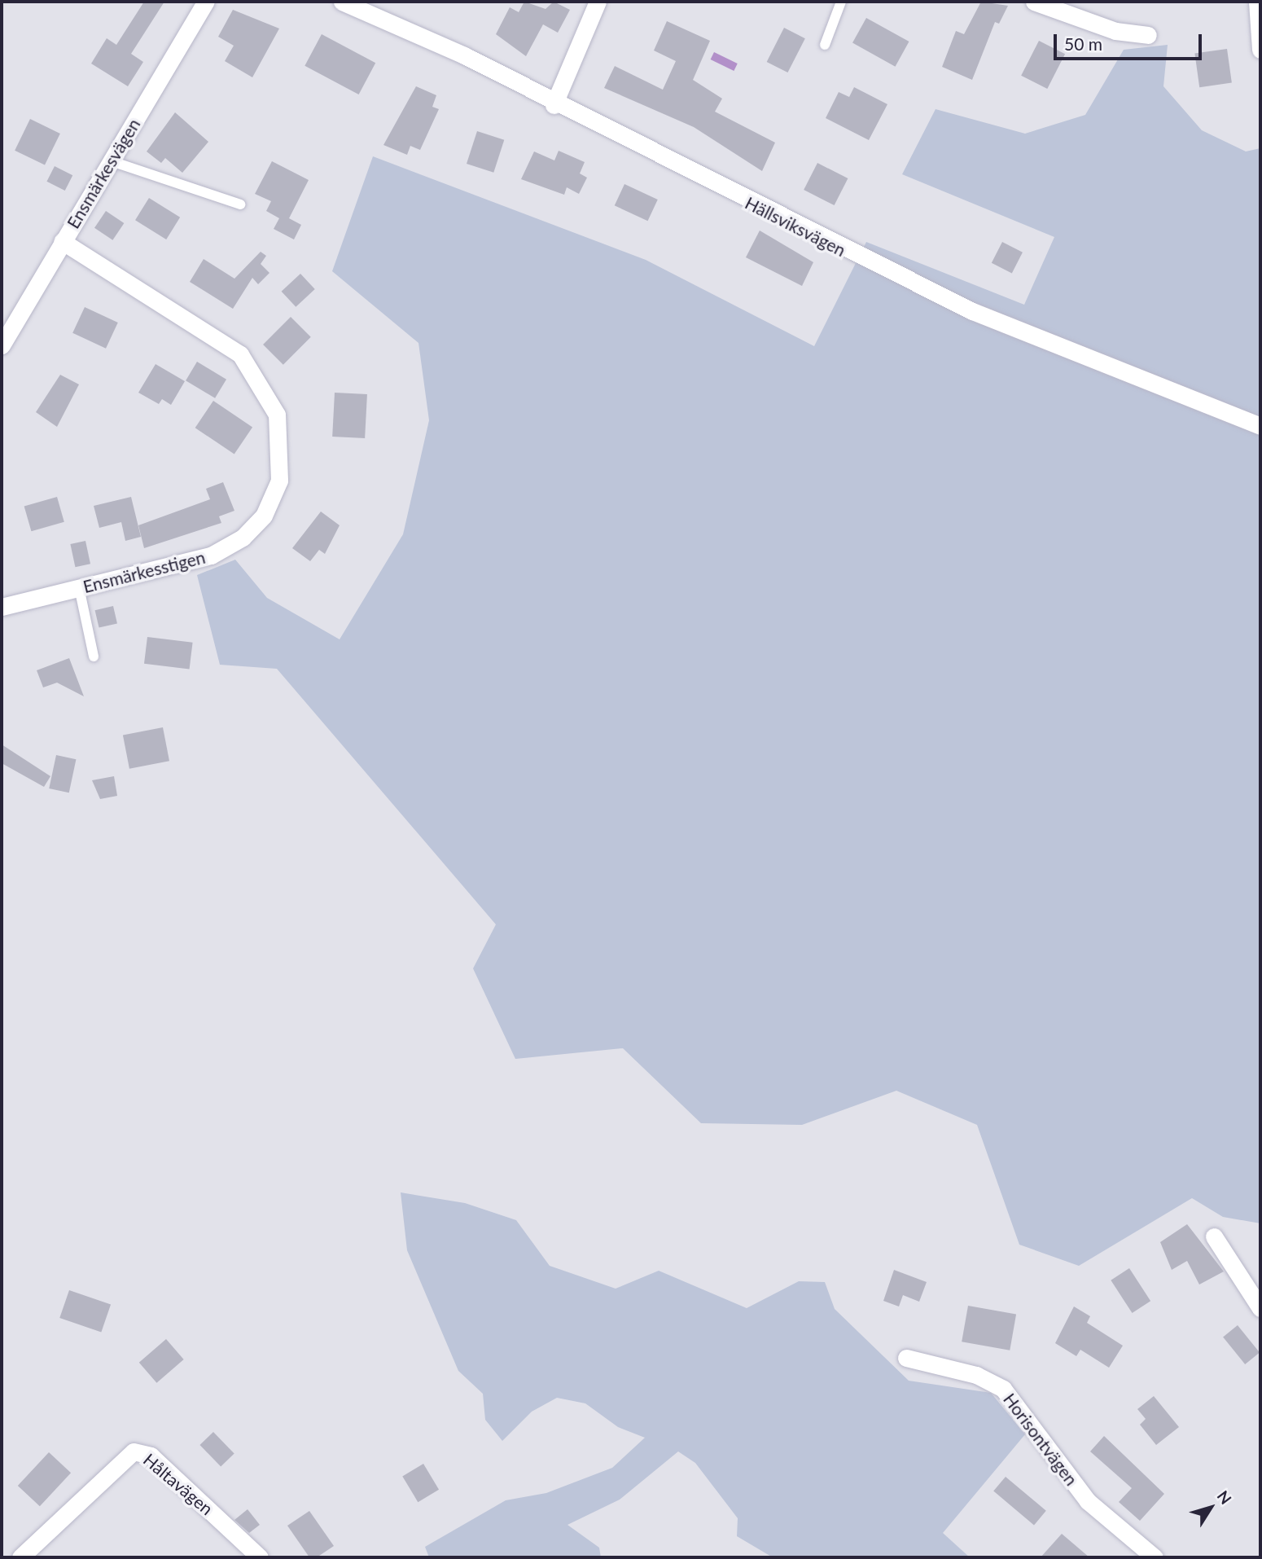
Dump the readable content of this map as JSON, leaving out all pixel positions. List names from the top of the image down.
{
  "streets": {
    "street": [
      "Ensmärkesvägen",
      "Hällsviksvägen",
      "Ensmärkesstigen",
      "Horisontvägen",
      "Håltavägen"
    ]
  },
  "crossings": [
    ["Ensmärkesvägen", "Ensmärkesstigen"]
  ],
  "scale_bar": "50 m",
  "north": "top right"
}
